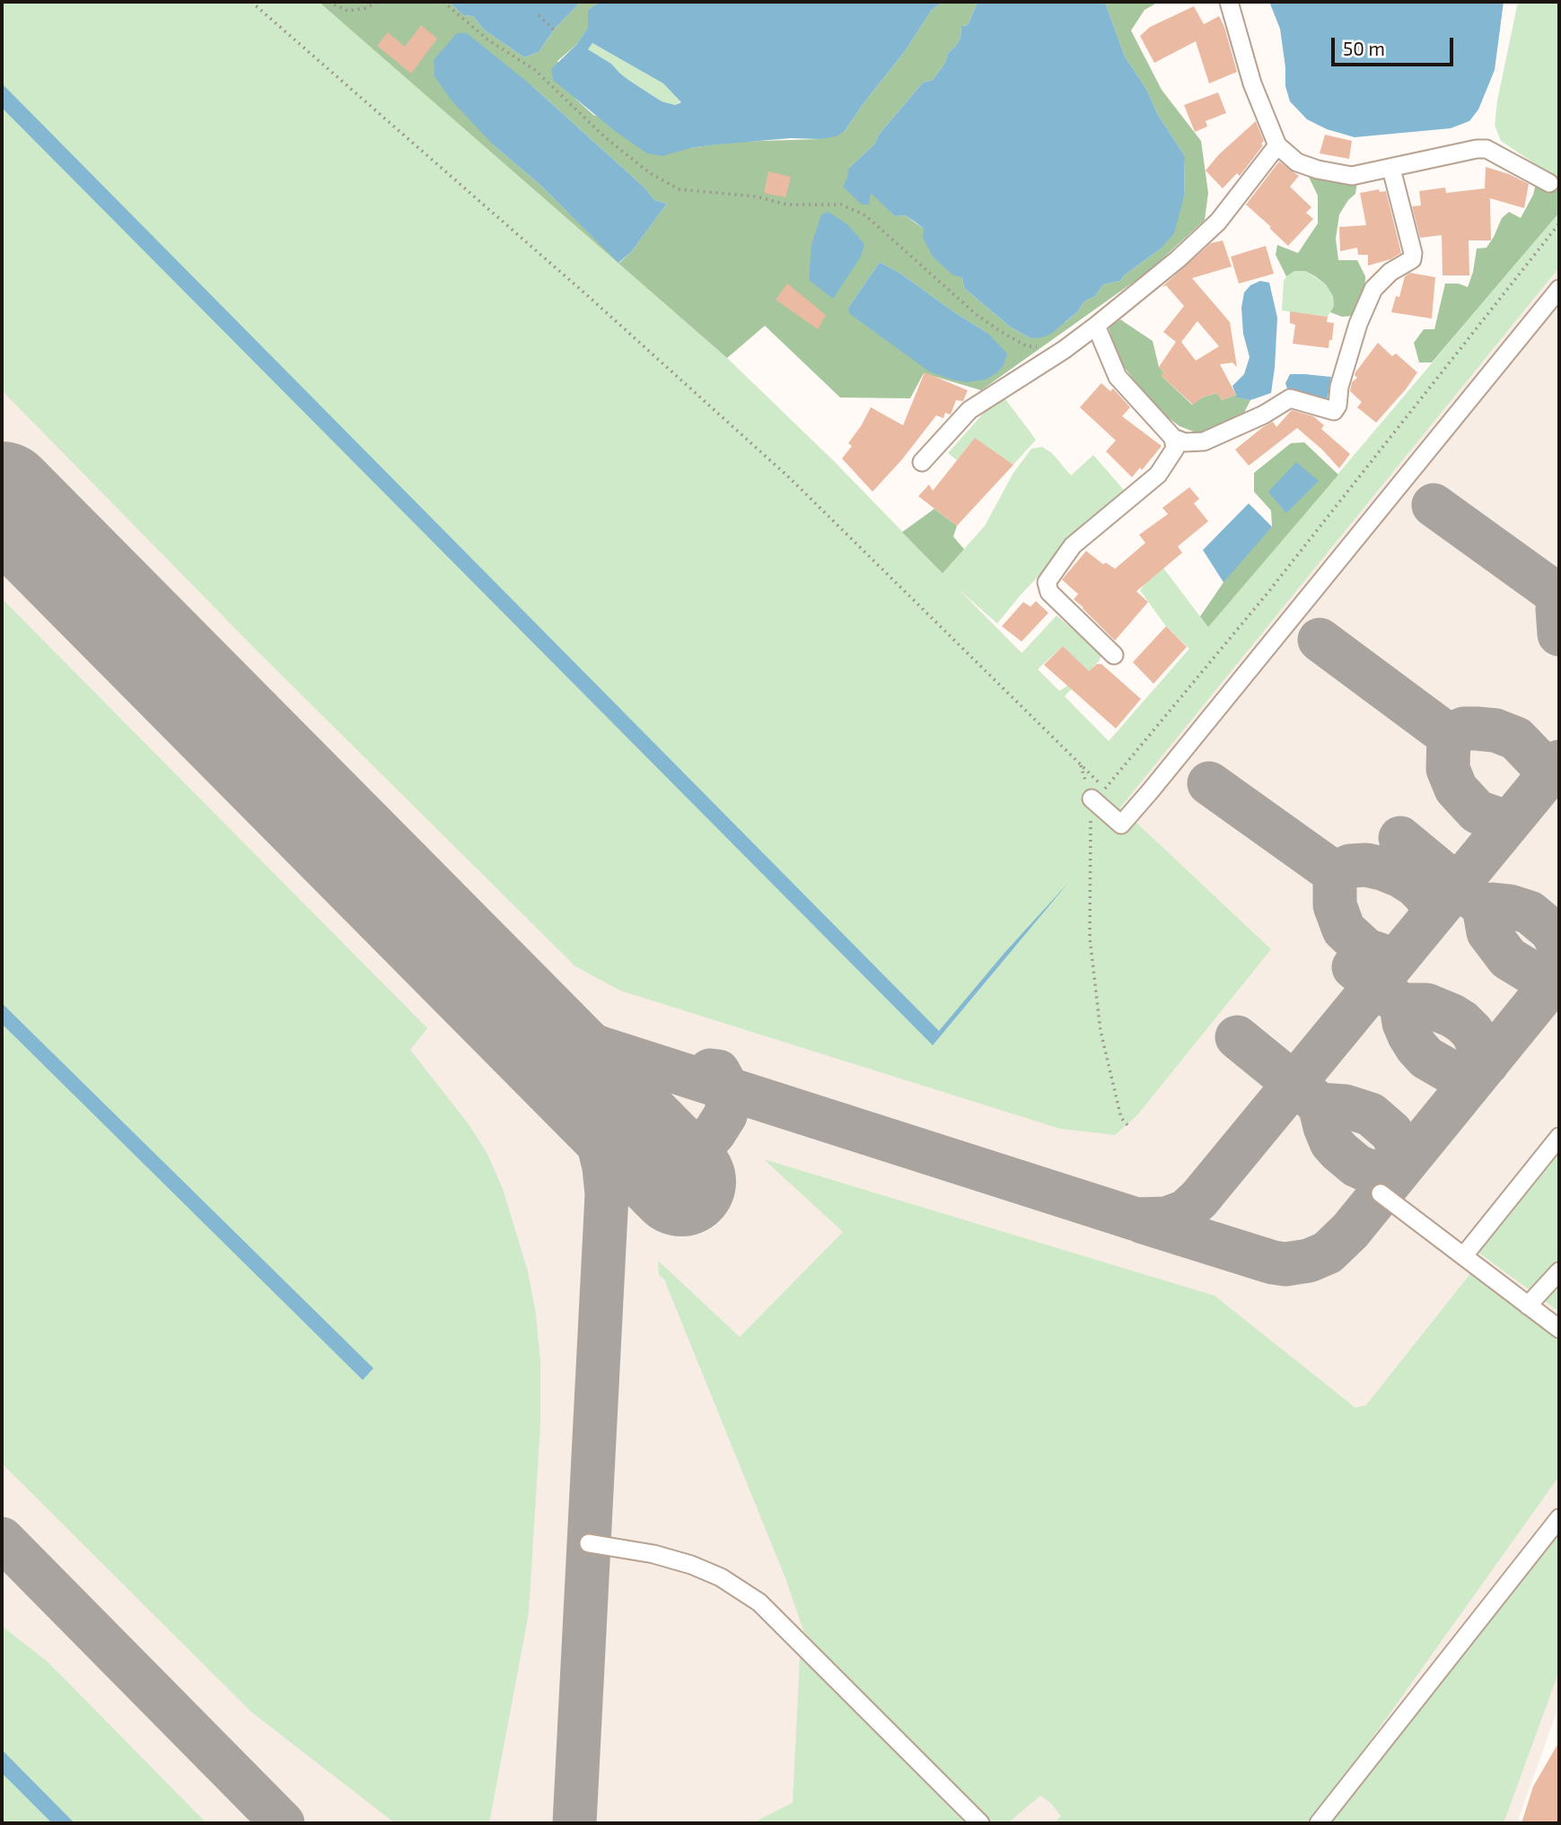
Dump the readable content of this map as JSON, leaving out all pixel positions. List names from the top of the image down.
{
  "scale_bar": "50 m"
}
